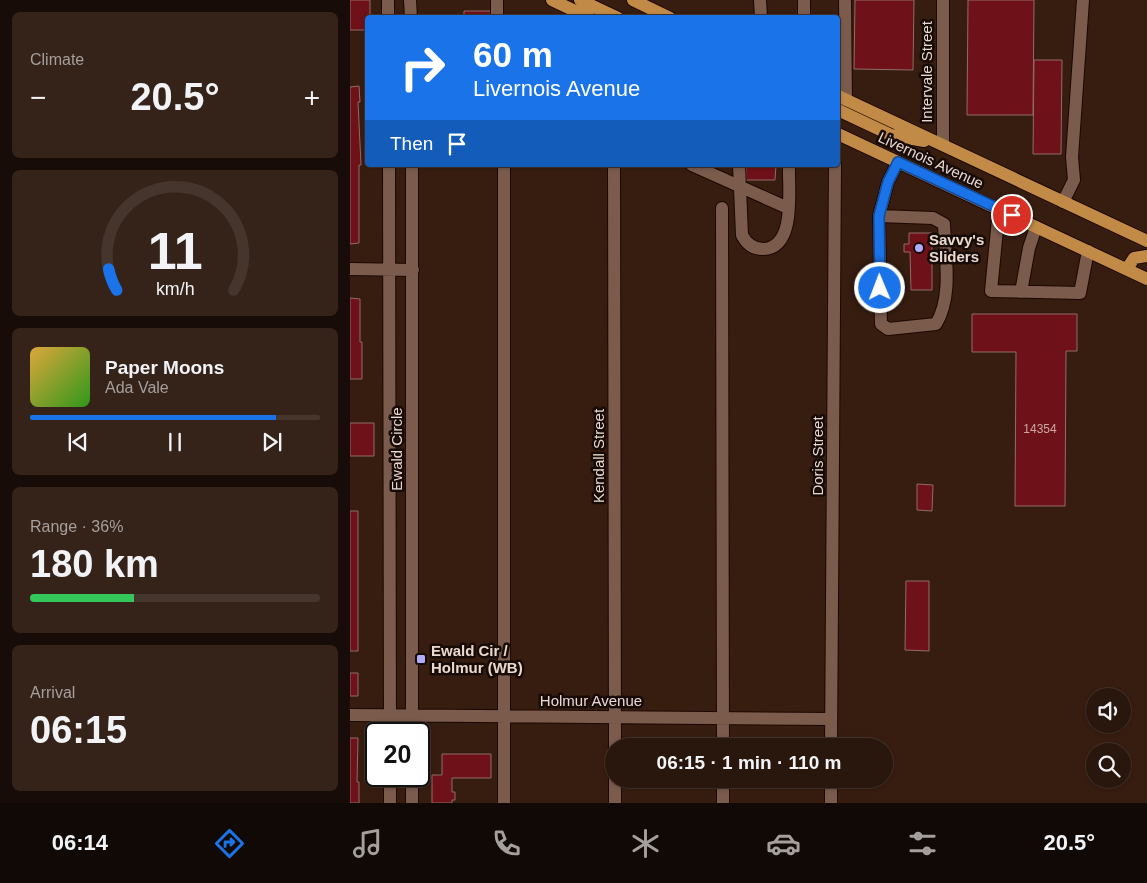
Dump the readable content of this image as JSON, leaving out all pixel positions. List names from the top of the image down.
{
  "streets": {
    "main road": ["Livernois Avenue"],
    "street": [
      "Intervale Street",
      "Ewald Circle",
      "Kendall Street",
      "Doris Street",
      "Holmur Avenue"
    ]
  },
  "crossings": [
    ["Intervale Street", "Livernois Avenue"],
    ["Ewald Circle", "Holmur Avenue"],
    ["Kendall Street", "Holmur Avenue"],
    ["Doris Street", "Holmur Avenue"]
  ],
  "places": {
    "other": ["Savvy's Sliders"],
    "transit": ["Ewald Cir / Holmur (WB)"]
  },
  "house_numbers": ["14354"],
  "page": {
    "tile": [
      "Climate",
      ["Range · 36%", "180 km"],
      ["Arrival", "06:15"]
    ],
    "turn": ["60 m", "Livernois Avenue"],
    "heat": ["−", "20.5°", "+"],
    "then": "Then",
    "song": ["Paper Moons", "Ada Vale"],
    "limit": "20",
    "trip": "06:15 · 1 min · 110 m",
    "tabs": ["06:14", "20.5°"],
    "gauge": ["11", "km/h"]
  }
}
